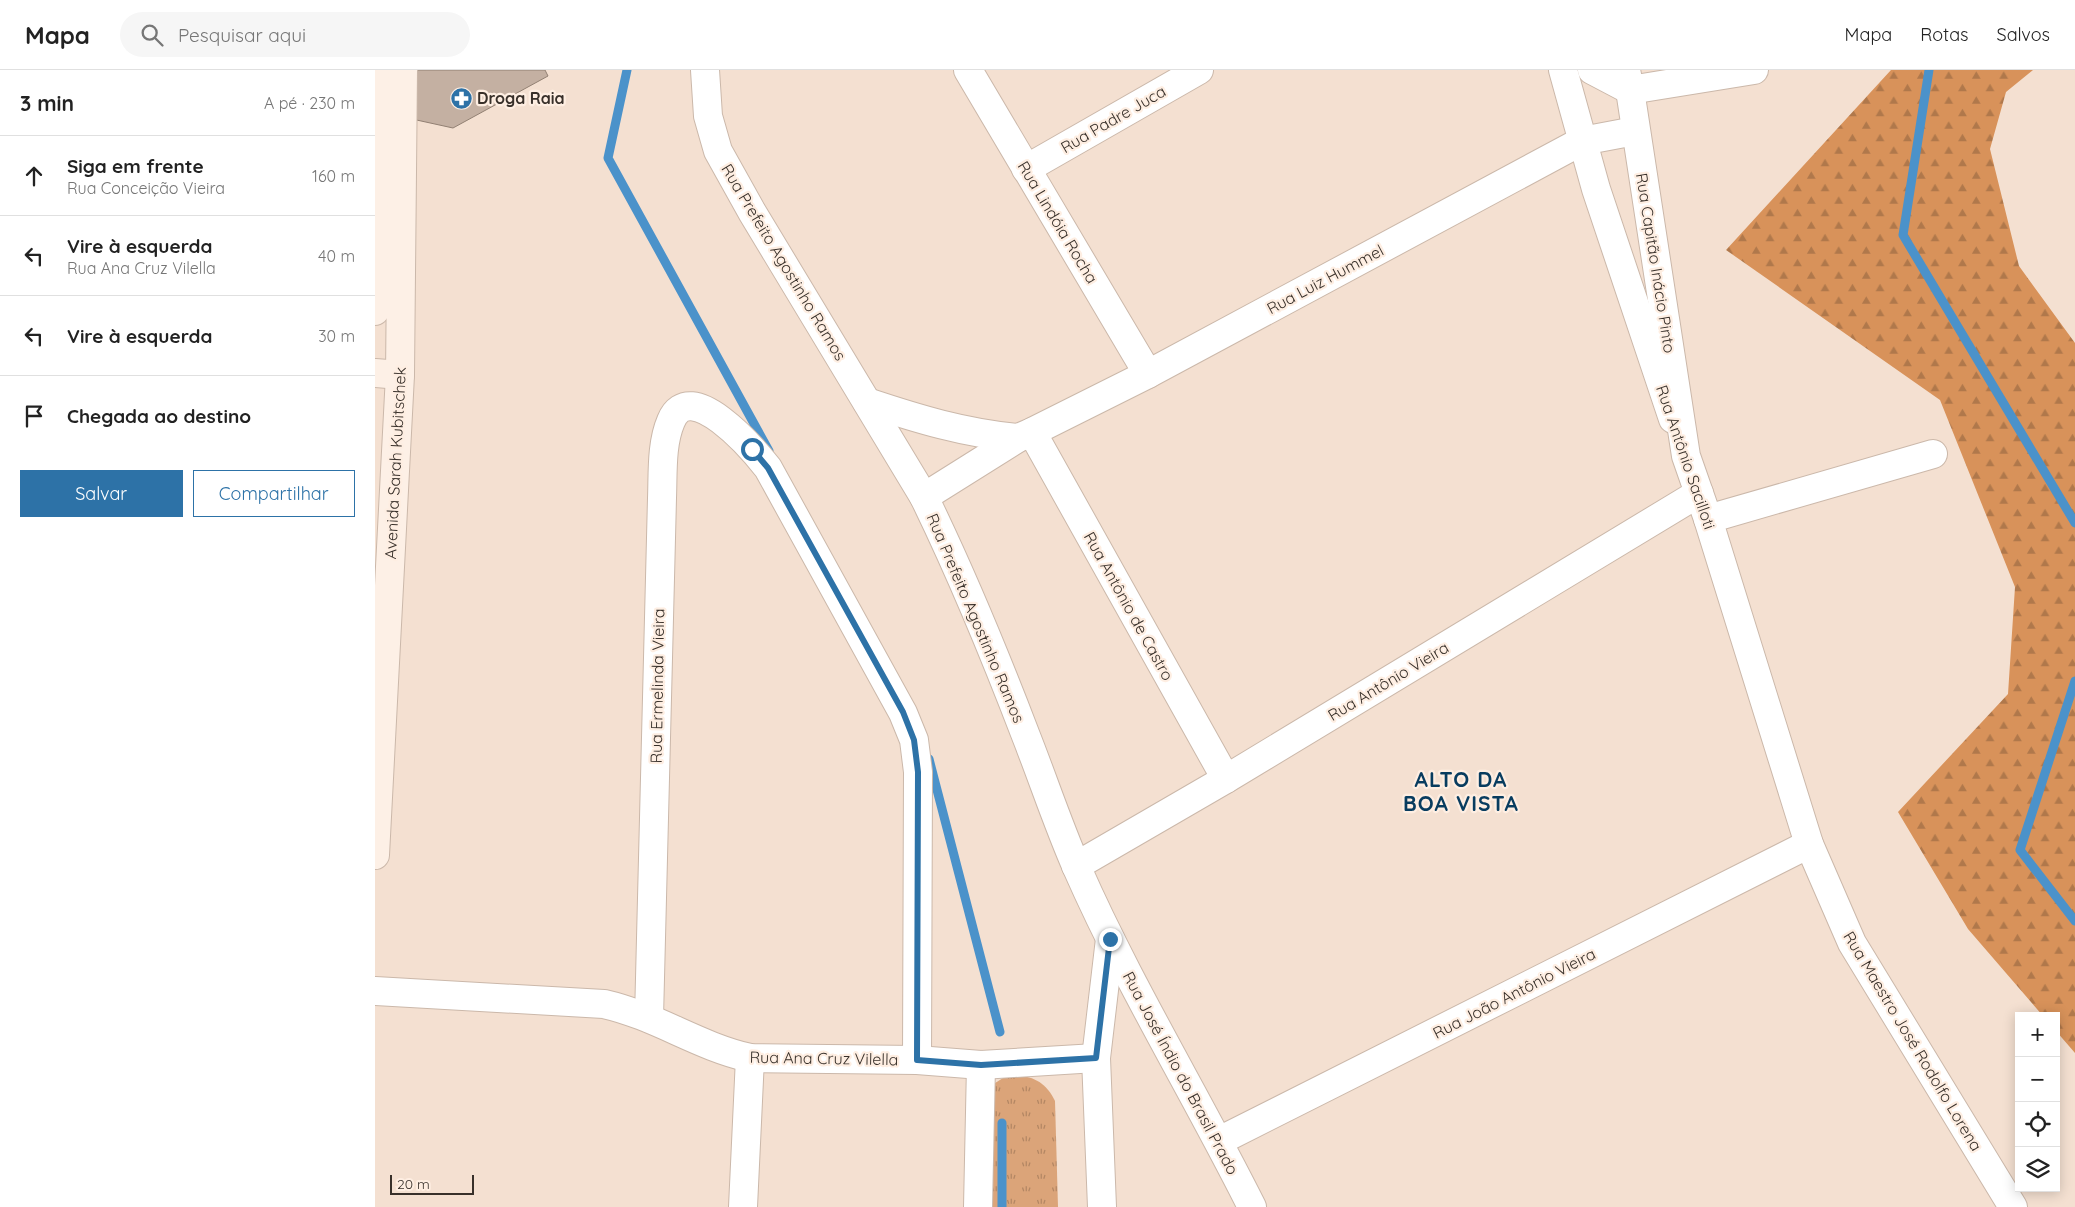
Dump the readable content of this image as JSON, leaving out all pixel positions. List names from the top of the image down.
{
  "streets": {
    "main road": ["Avenida Sarah Kubitschek"],
    "street": [
      "Rua Padre Juca",
      "Rua Lindóia Rocha",
      "Rua Prefeito Agostinho Ramos",
      "Rua Capitão Inácio Pinto",
      "Rua Luiz Hummel",
      "Rua Antônio Sacilloti",
      "Rua Antônio de Castro",
      "Rua Antônio Vieira",
      "Rua Ermelinda Vieira",
      "Rua João Antônio Vieira",
      "Rua Maestro José Rodolfo Lorena",
      "Rua Ana Cruz Vilella",
      "Rua José Índio do Brasil Prado"
    ]
  },
  "crossings": [
    ["Rua Padre Juca", "Rua Lindóia Rocha"],
    ["Rua Lindóia Rocha", "Rua Luiz Hummel"],
    ["Rua Prefeito Agostinho Ramos", "Rua Luiz Hummel"],
    ["Rua Prefeito Agostinho Ramos", "Rua Antônio Vieira"],
    ["Rua Prefeito Agostinho Ramos", "Rua José Índio do Brasil Prado"],
    ["Rua Capitão Inácio Pinto", "Rua Luiz Hummel"],
    ["Rua Capitão Inácio Pinto", "Rua Antônio Sacilloti"],
    ["Rua Luiz Hummel", "Rua Antônio Sacilloti"],
    ["Rua Luiz Hummel", "Rua Antônio de Castro"],
    ["Rua Antônio Sacilloti", "Rua Antônio Vieira"],
    ["Rua Antônio Sacilloti", "Rua João Antônio Vieira"],
    ["Rua Antônio Sacilloti", "Rua Maestro José Rodolfo Lorena"],
    ["Rua Antônio de Castro", "Rua Antônio Vieira"],
    ["Rua Ermelinda Vieira", "Rua Ana Cruz Vilella"],
    ["Rua João Antônio Vieira", "Rua Maestro José Rodolfo Lorena"],
    ["Rua João Antônio Vieira", "Rua José Índio do Brasil Prado"]
  ],
  "districts": ["ALTO DA BOA VISTA"],
  "places": {
    "pharmacy": ["Droga Raia"]
  },
  "scale_bar": "20 m",
  "page": {
    "header": "Mapa",
    "search": "Pesquisar aqui",
    "nav": ["Mapa", "Rotas", "Salvos"],
    "heading": ["3 min", "A pé · 230 m"],
    "list": [
      ["Siga em frente", "Rua Conceição Vieira", "160 m"],
      ["Vire à esquerda", "Rua Ana Cruz Vilella", "40 m"],
      ["Vire à esquerda", "30 m"],
      "Chegada ao destino"
    ],
    "buttons": ["Salvar", "Compartilhar"],
    "map_buttons": ["+", "−"],
    "scale": "20 m"
  }
}
